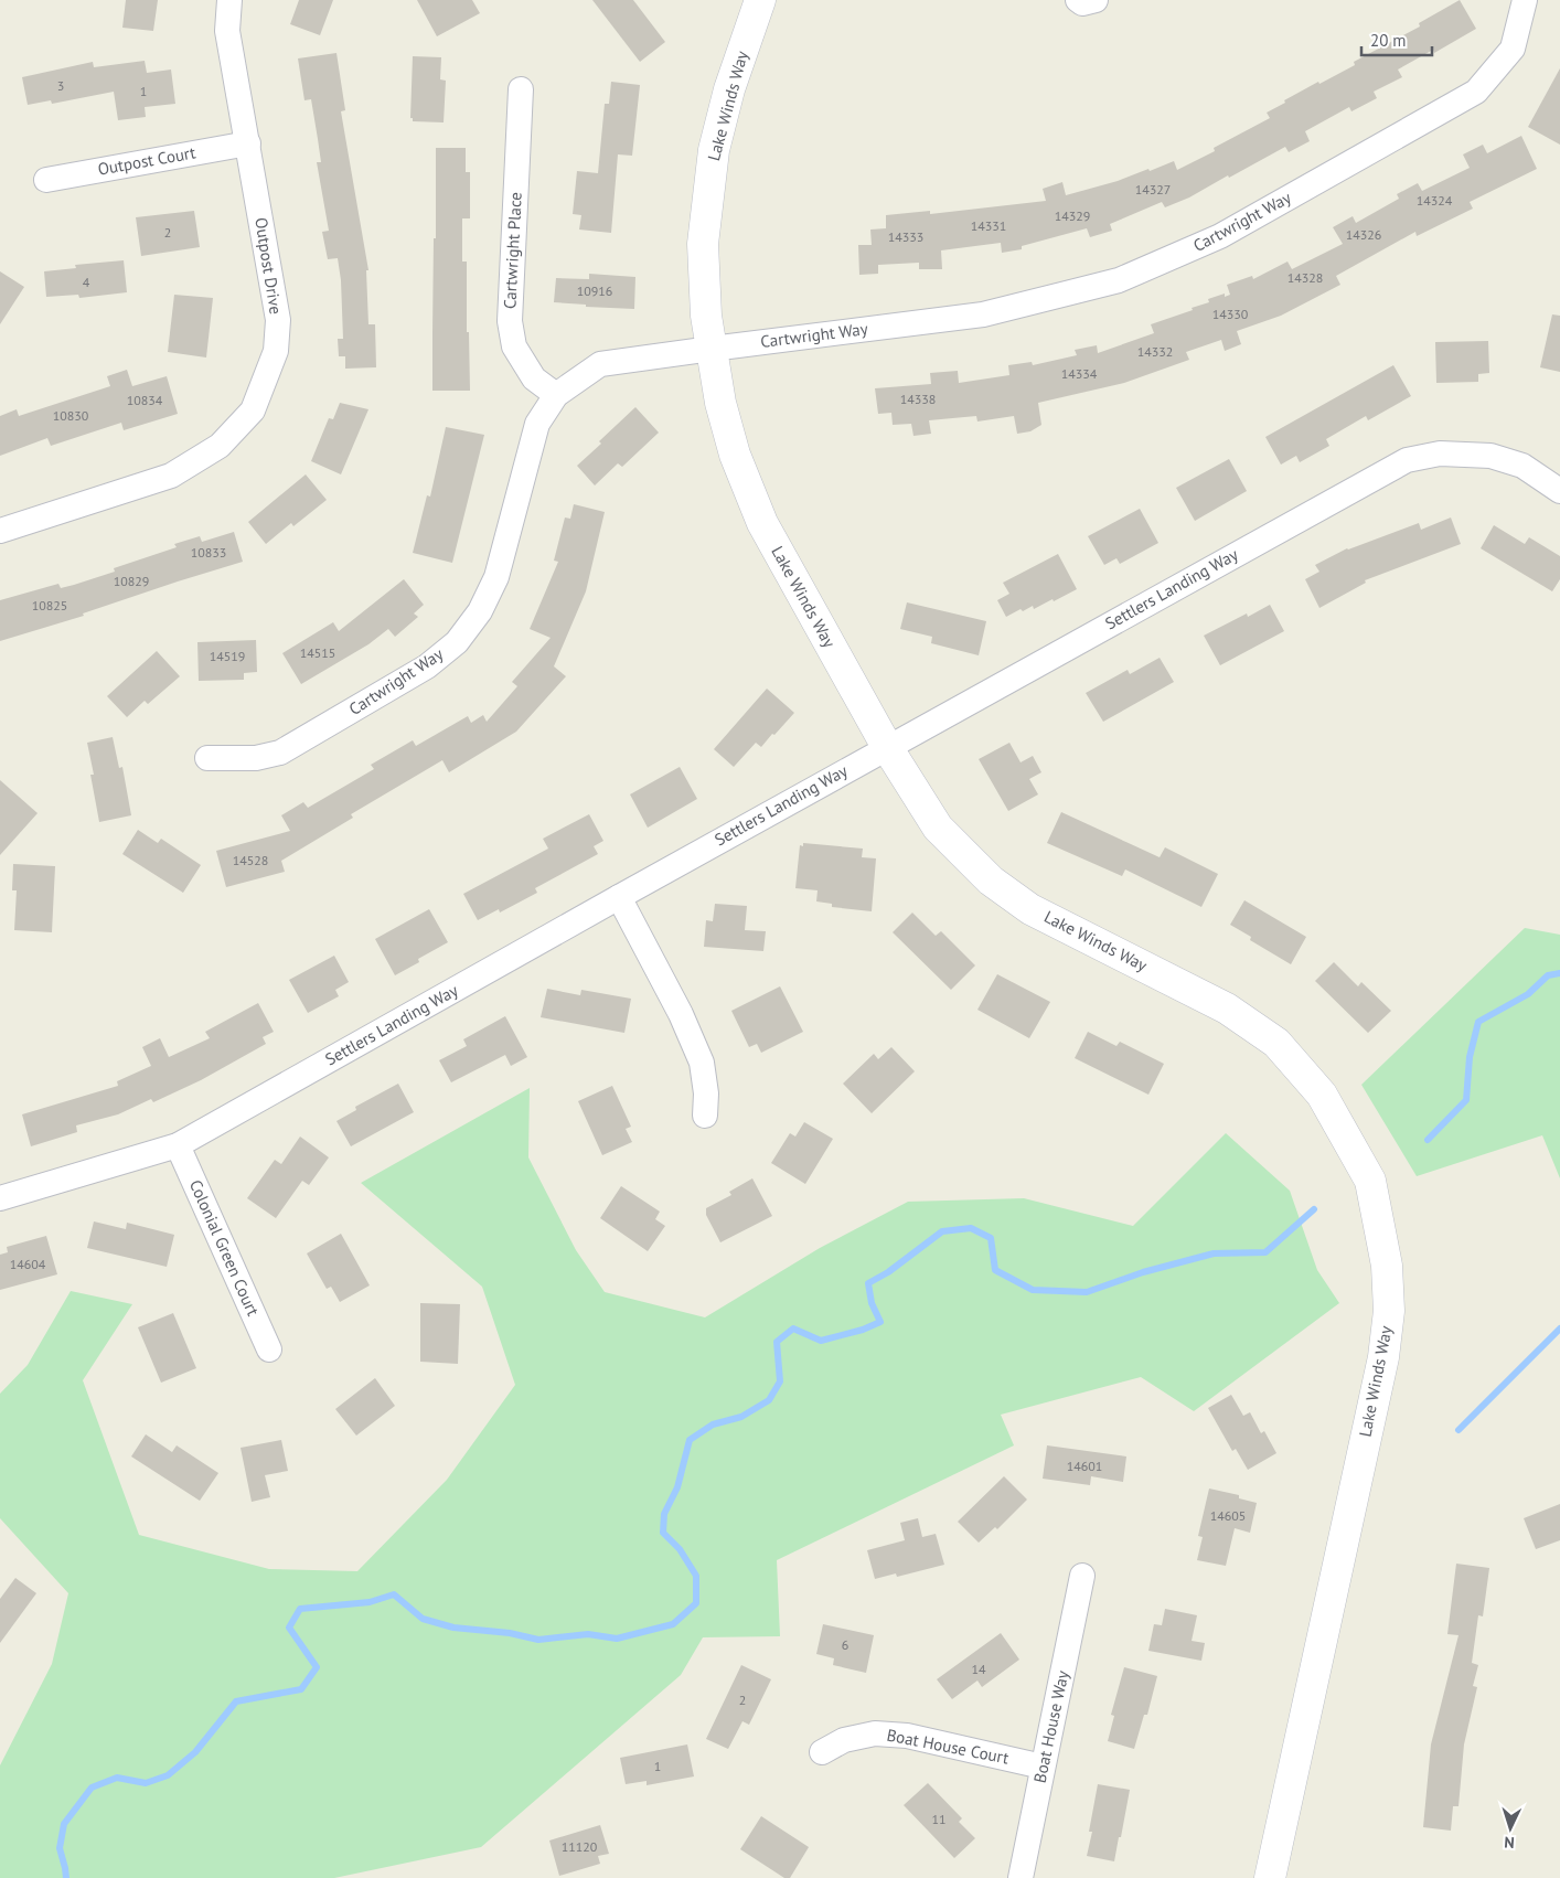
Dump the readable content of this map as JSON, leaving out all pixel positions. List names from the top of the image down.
{
  "streets": {
    "street": [
      "Lake Winds Way",
      "Outpost Court",
      "Cartwright Way",
      "Cartwright Place",
      "Outpost Drive",
      "Settlers Landing Way",
      "Colonial Green Court",
      "Boat House Way",
      "Boat House Court"
    ]
  },
  "crossings": [
    ["Lake Winds Way", "Cartwright Way"],
    ["Lake Winds Way", "Settlers Landing Way"],
    ["Outpost Court", "Outpost Drive"],
    ["Cartwright Way", "Cartwright Place"],
    ["Settlers Landing Way", "Colonial Green Court"],
    ["Boat House Way", "Boat House Court"]
  ],
  "house_numbers": [
    "3",
    "1",
    "14327",
    "14324",
    "14329",
    "14331",
    "2",
    "14326",
    "14333",
    "14328",
    "4",
    "10916",
    "14330",
    "14332",
    "14334",
    "14338",
    "10834",
    "10830",
    "10833",
    "10829",
    "10825",
    "14515",
    "14519",
    "14528",
    "14604",
    "14601",
    "14605",
    "6",
    "14",
    "2",
    "1",
    "11",
    "11120"
  ],
  "scale_bar": "20 m",
  "north": "bottom"
}
